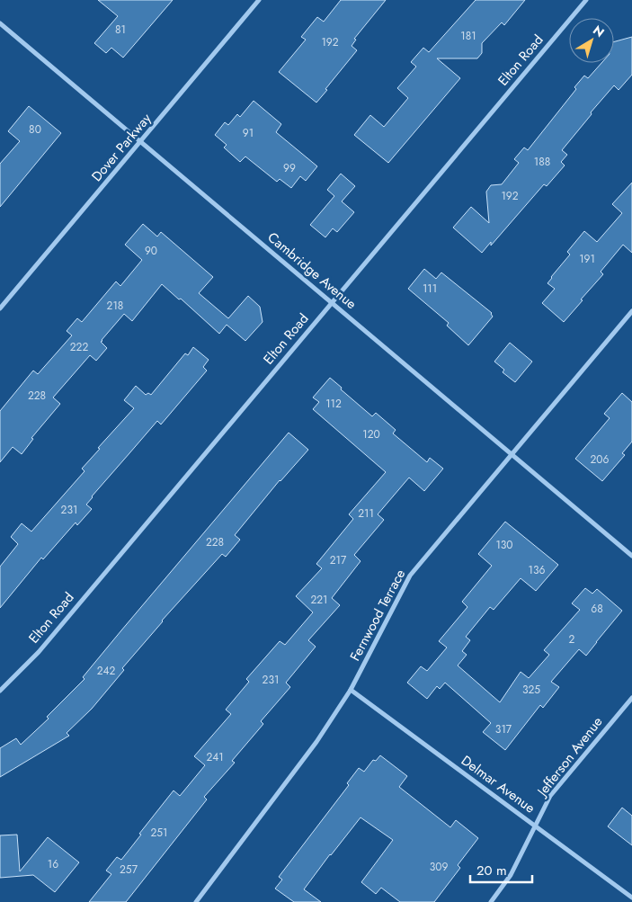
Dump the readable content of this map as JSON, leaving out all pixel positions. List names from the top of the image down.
{
  "streets": {
    "street": [
      "Elton Road",
      "Dover Parkway",
      "Cambridge Avenue",
      "Fernwood Terrace",
      "Jefferson Avenue",
      "Delmar Avenue"
    ]
  },
  "crossings": [
    ["Elton Road", "Cambridge Avenue"],
    ["Dover Parkway", "Cambridge Avenue"],
    ["Cambridge Avenue", "Fernwood Terrace"],
    ["Fernwood Terrace", "Delmar Avenue"],
    ["Jefferson Avenue", "Delmar Avenue"]
  ],
  "house_numbers": [
    "81",
    "181",
    "192",
    "80",
    "91",
    "188",
    "99",
    "192",
    "90",
    "191",
    "111",
    "218",
    "222",
    "228",
    "112",
    "120",
    "206",
    "231",
    "211",
    "228",
    "130",
    "217",
    "136",
    "221",
    "68",
    "2",
    "242",
    "231",
    "325",
    "317",
    "241",
    "251",
    "16",
    "309",
    "257"
  ],
  "scale_bar": "20 m",
  "north": "top right"
}
